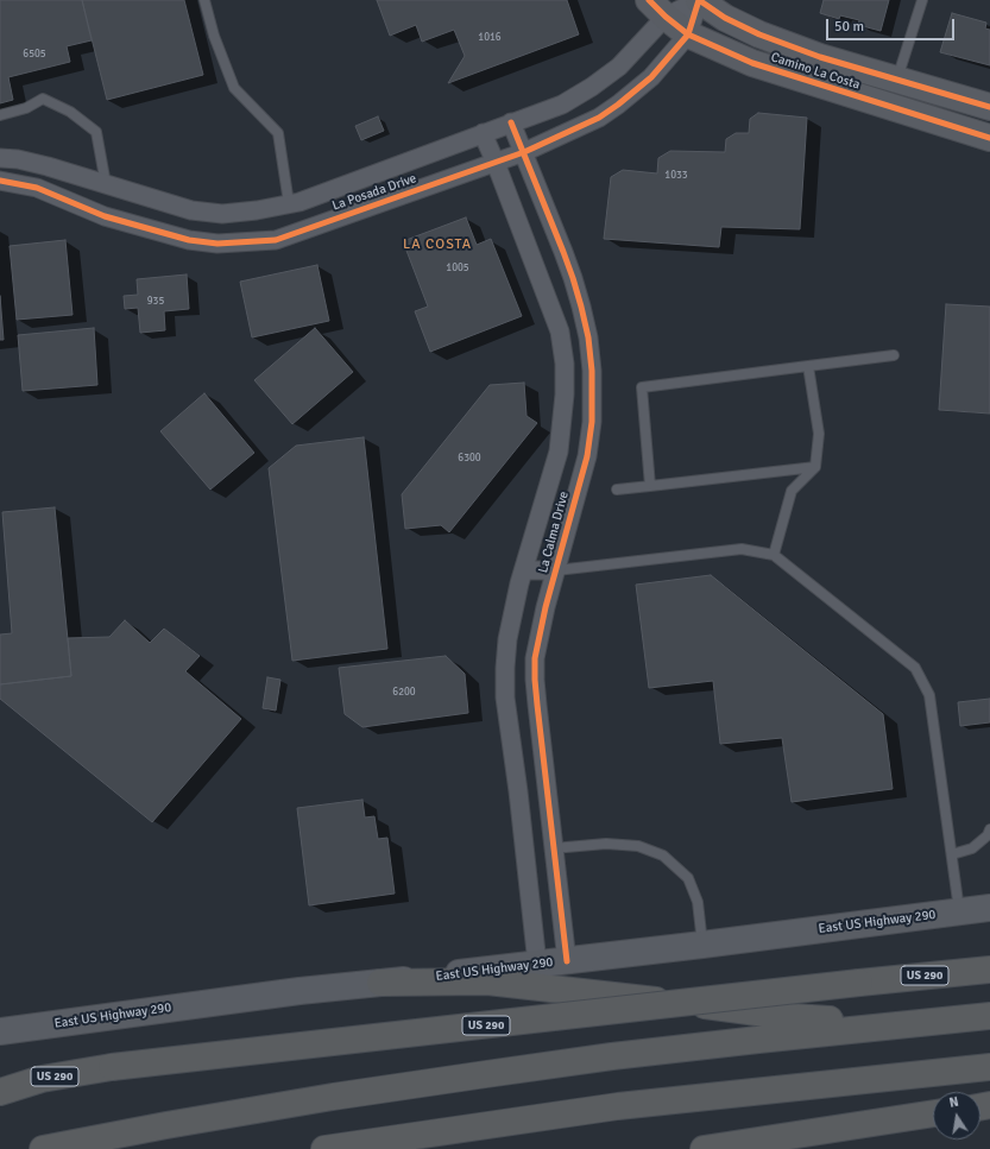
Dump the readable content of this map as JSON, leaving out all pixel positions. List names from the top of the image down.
{
  "streets": {
    "highway": ["US 290"],
    "main road": ["Camino La Costa", "East US Highway 290"],
    "street": ["La Posada Drive", "La Calma Drive"]
  },
  "crossings": [
    ["Camino La Costa", "La Posada Drive"],
    ["La Posada Drive", "La Calma Drive"],
    ["La Calma Drive", "East US Highway 290"]
  ],
  "districts": ["LA COSTA"],
  "house_numbers": [
    "1016",
    "6505",
    "1033",
    "1005",
    "935",
    "6300",
    "6200"
  ],
  "scale_bar": "50 m",
  "north": "top"
}
